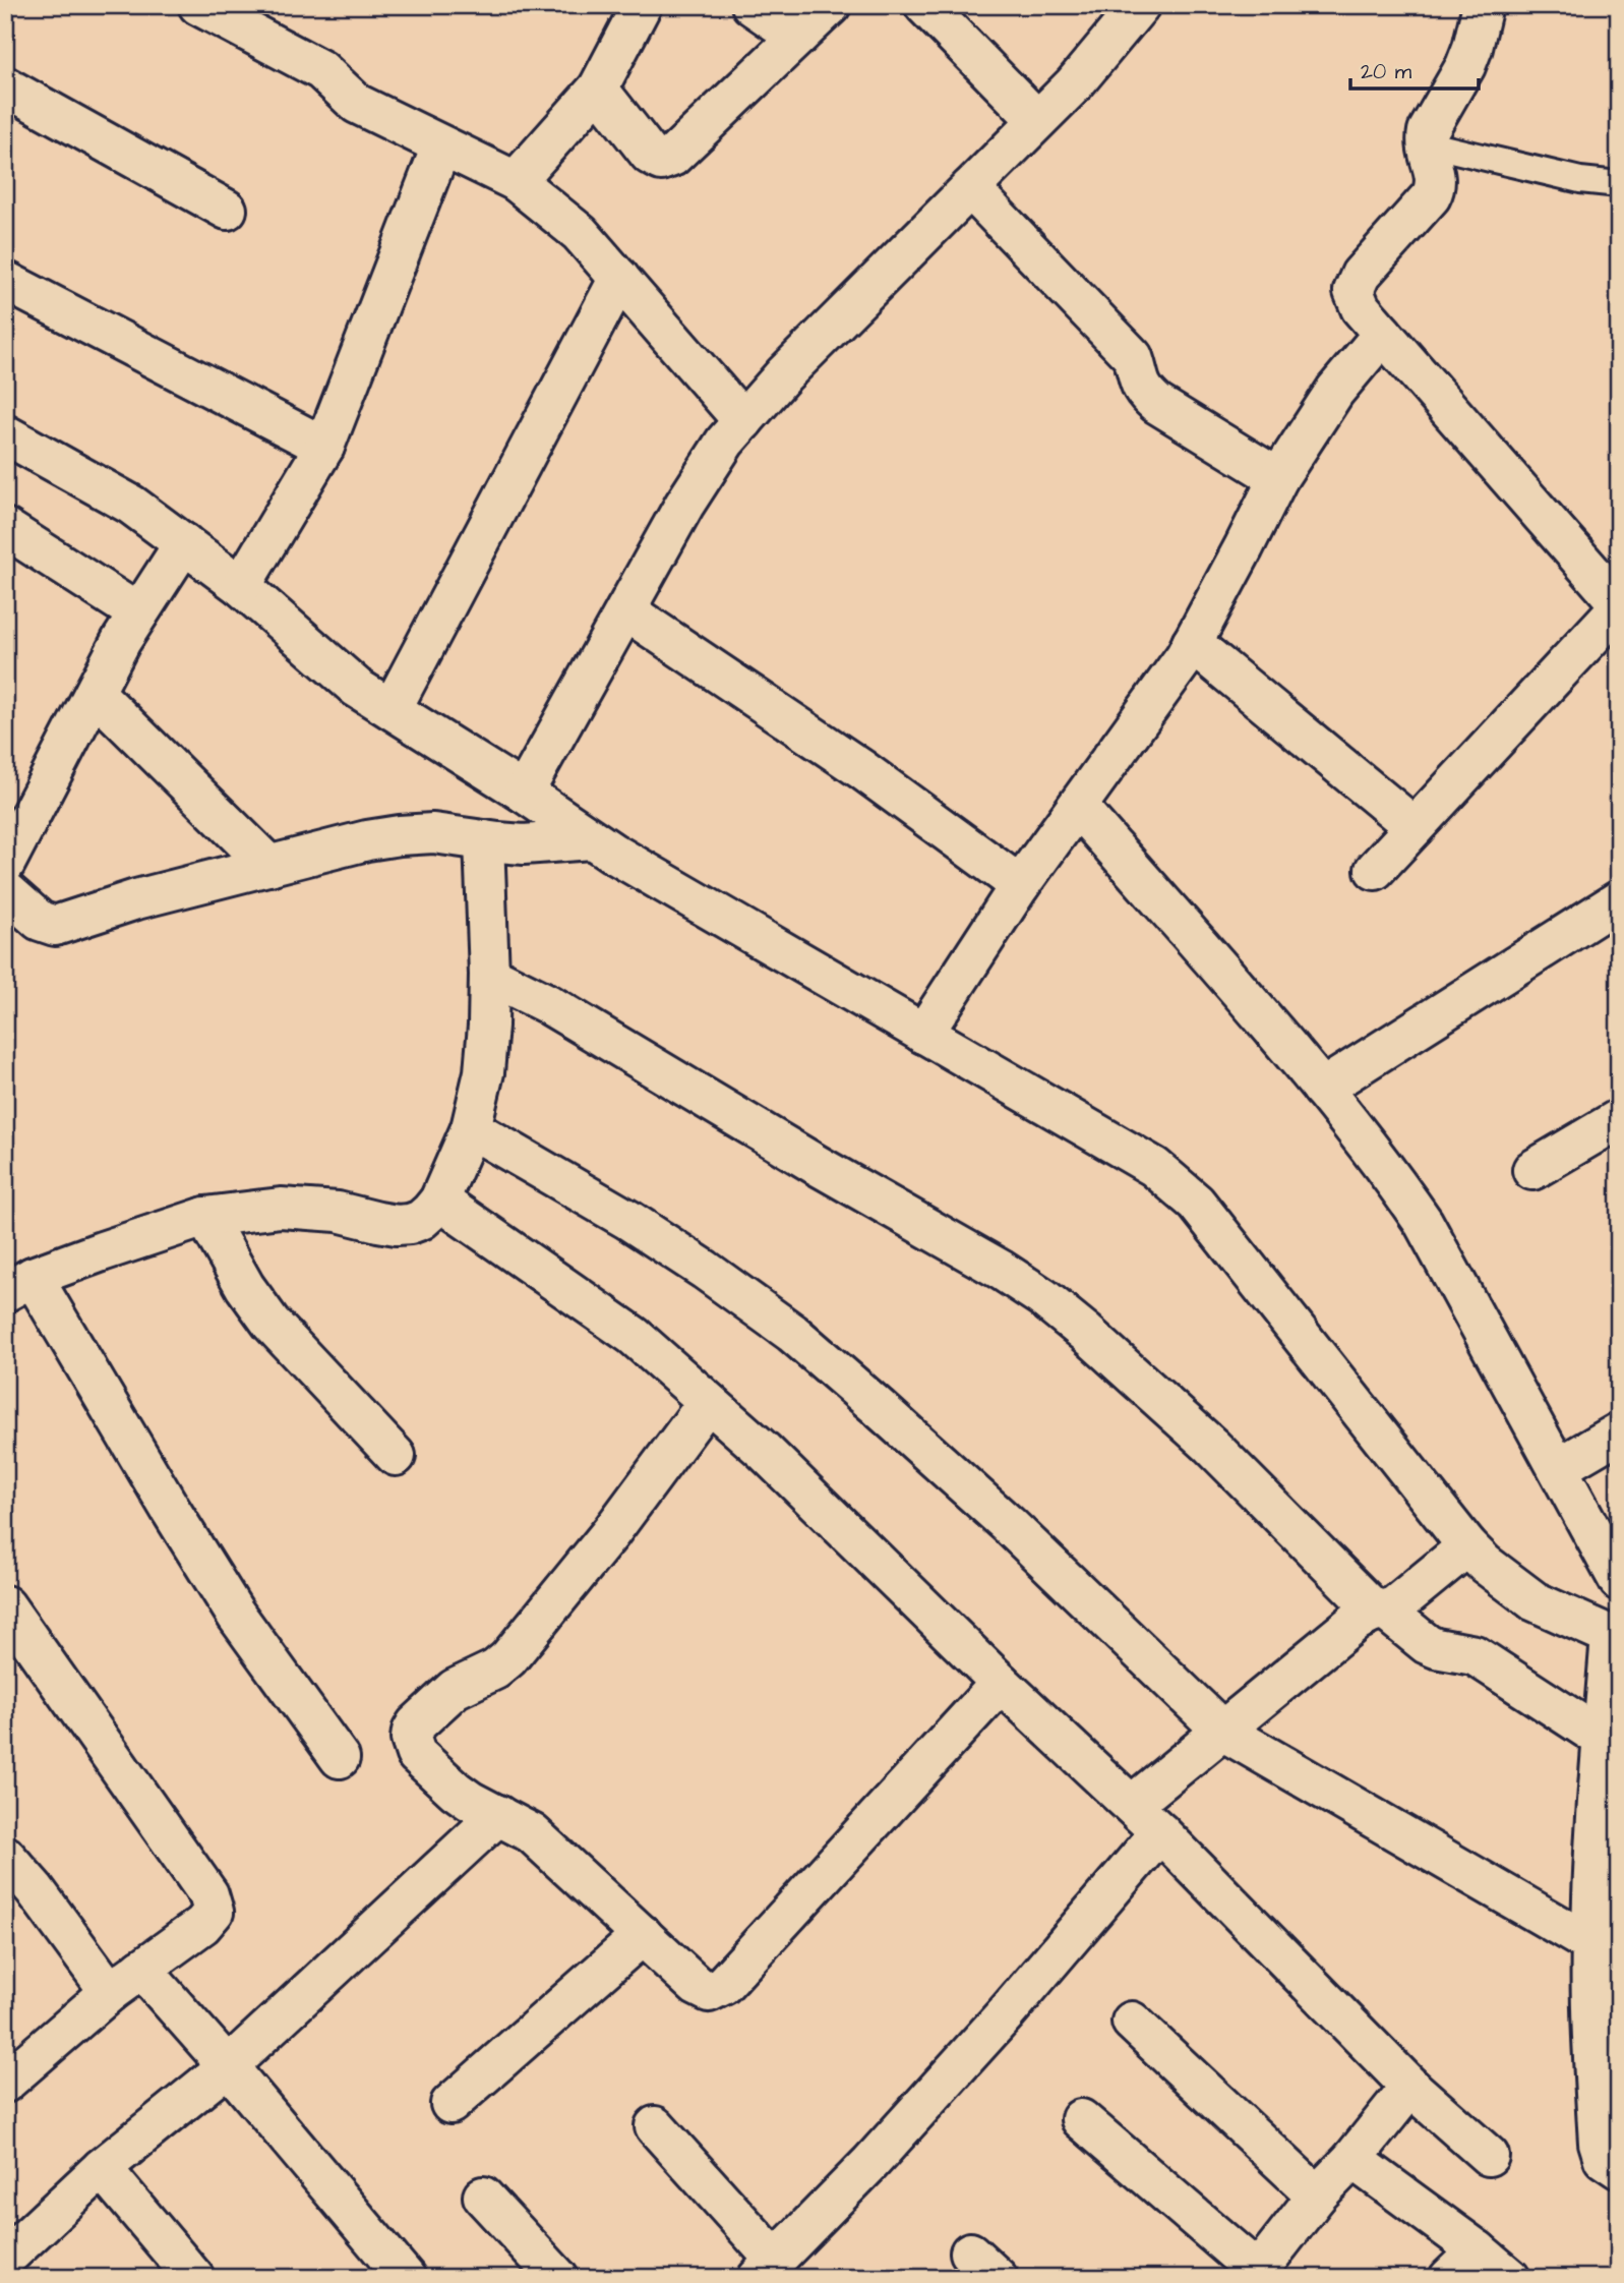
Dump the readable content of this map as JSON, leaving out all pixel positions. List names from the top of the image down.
{
  "scale_bar": "20 m"
}
